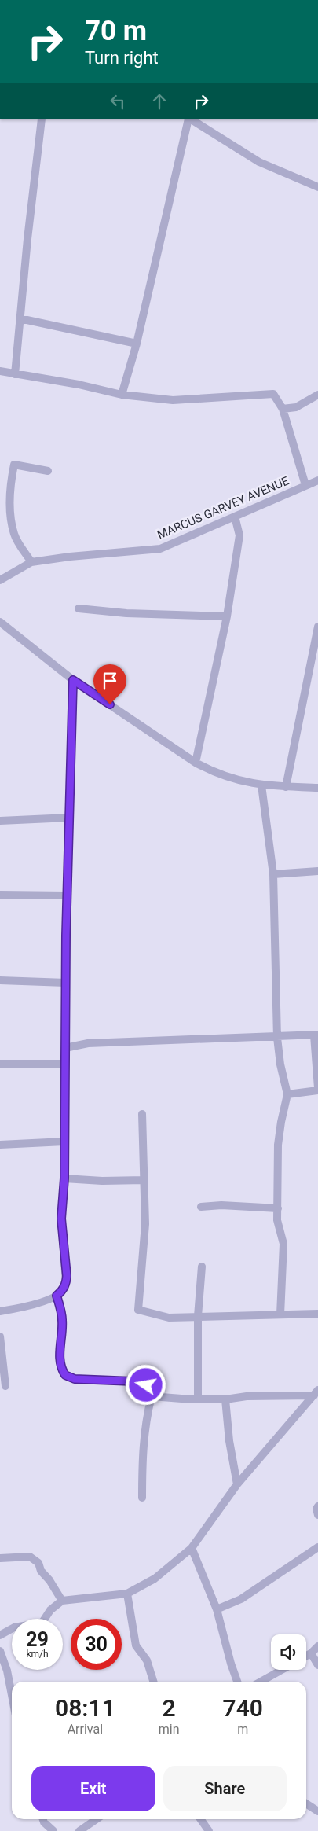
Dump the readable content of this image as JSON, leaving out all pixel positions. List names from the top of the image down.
{
  "streets": {
    "street": ["MARCUS GARVEY AVENUE"]
  },
  "page": {
    "turn": ["70 m", "Turn right"],
    "speed": "29 km/h",
    "limit": "30",
    "eta": [
      "08:11",
      "Arrival",
      "2",
      "min",
      "740",
      "m"
    ],
    "buttons": ["Exit", "Share"]
  }
}
